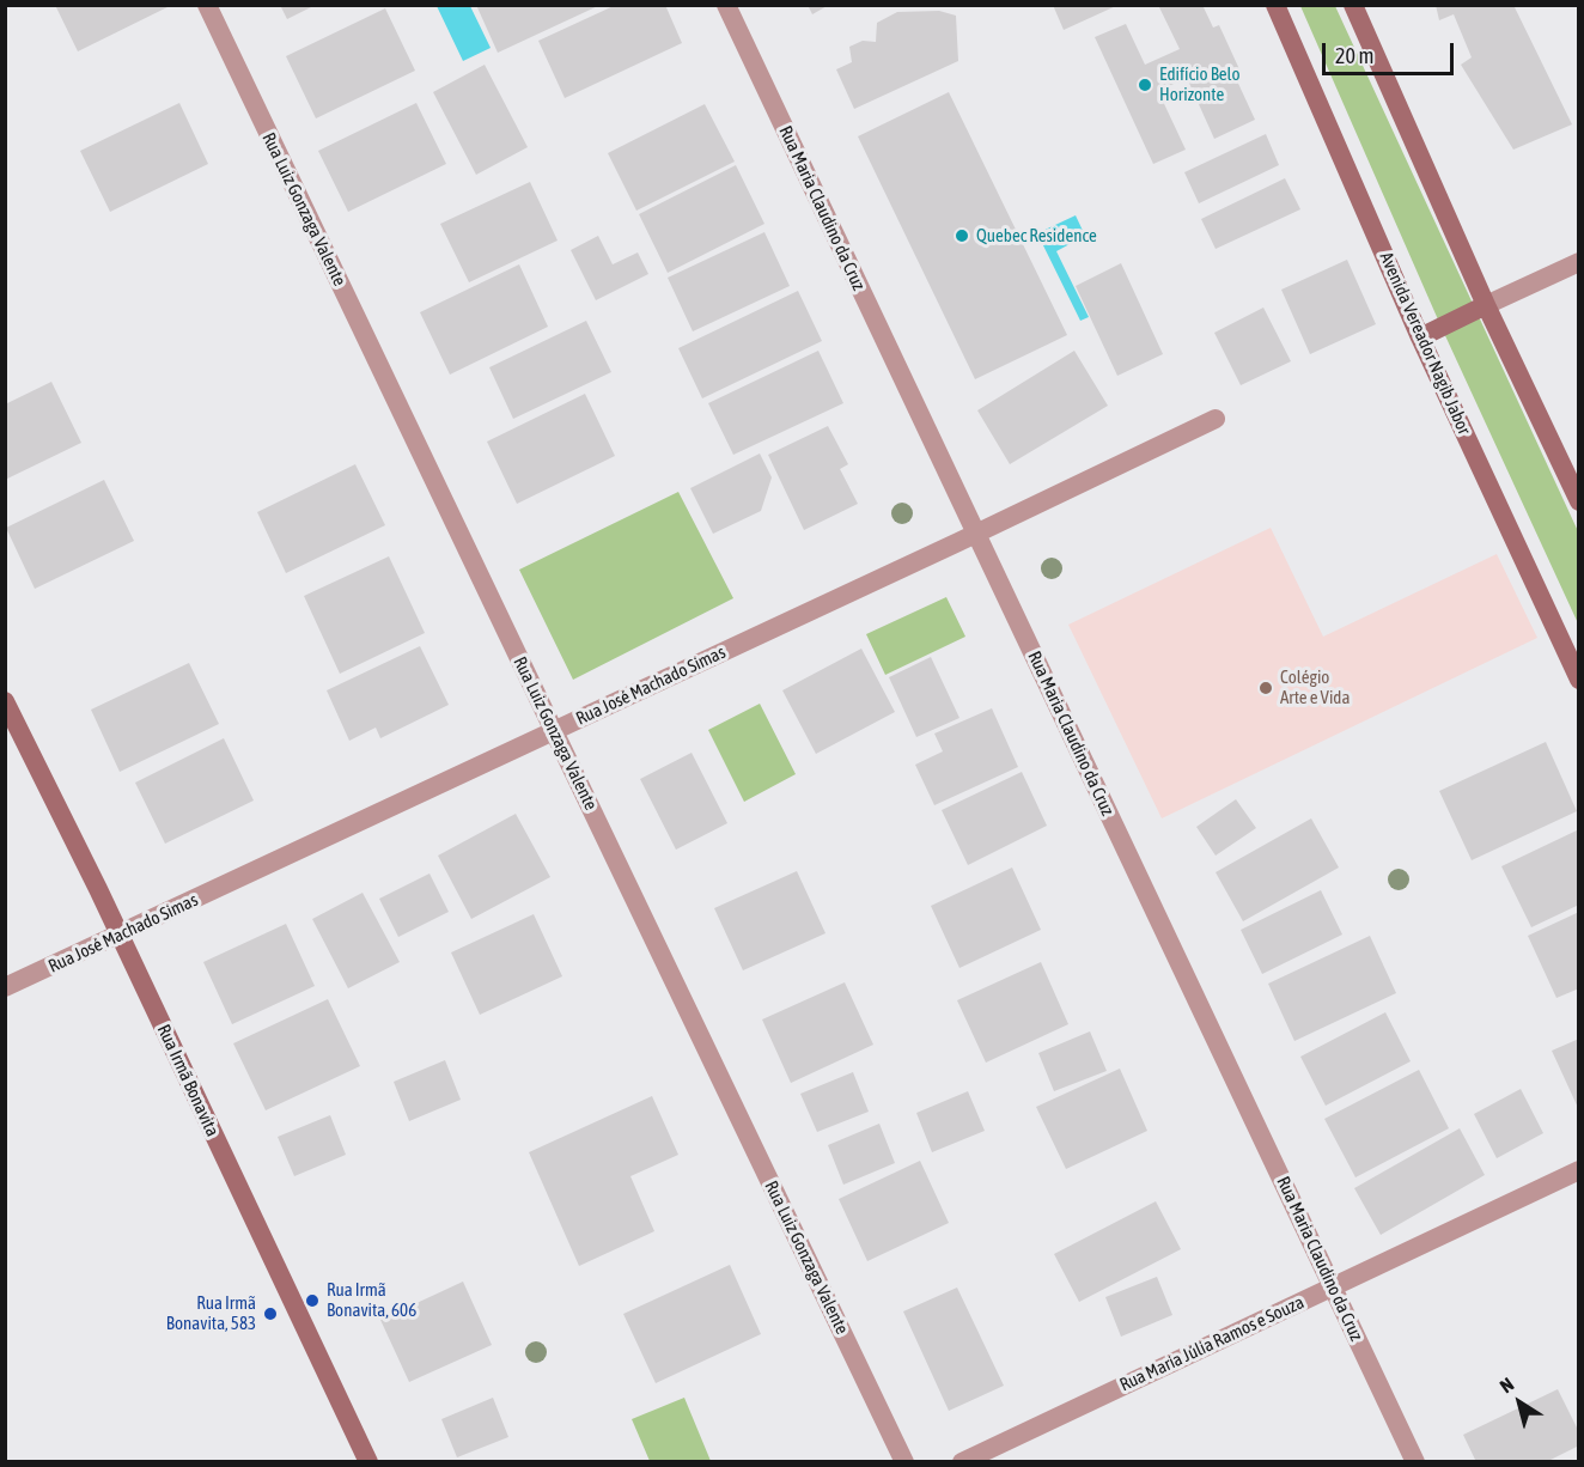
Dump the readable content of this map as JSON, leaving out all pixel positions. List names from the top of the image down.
{
  "streets": {
    "main road": ["Avenida Vereador Nagib Jabor", "Rua Irmã Bonavita"],
    "street": [
      "Rua Maria Claudino da Cruz",
      "Rua Luiz Gonzaga Valente",
      "Rua José Machado Simas",
      "Rua Maria Júlia Ramos e Souza"
    ]
  },
  "crossings": [
    ["Rua Maria Claudino da Cruz", "Rua José Machado Simas"],
    ["Rua Maria Claudino da Cruz", "Rua Maria Júlia Ramos e Souza"],
    ["Rua Luiz Gonzaga Valente", "Rua José Machado Simas"],
    ["Rua José Machado Simas", "Rua Irmã Bonavita"]
  ],
  "places": [
    "Edifício Belo Horizonte",
    "Quebec Residence",
    "Colégio Arte e Vida",
    "Rua Irmã Bonavita, 606",
    "Rua Irmã Bonavita, 583"
  ],
  "scale_bar": "20 m",
  "north": "top left"
}
